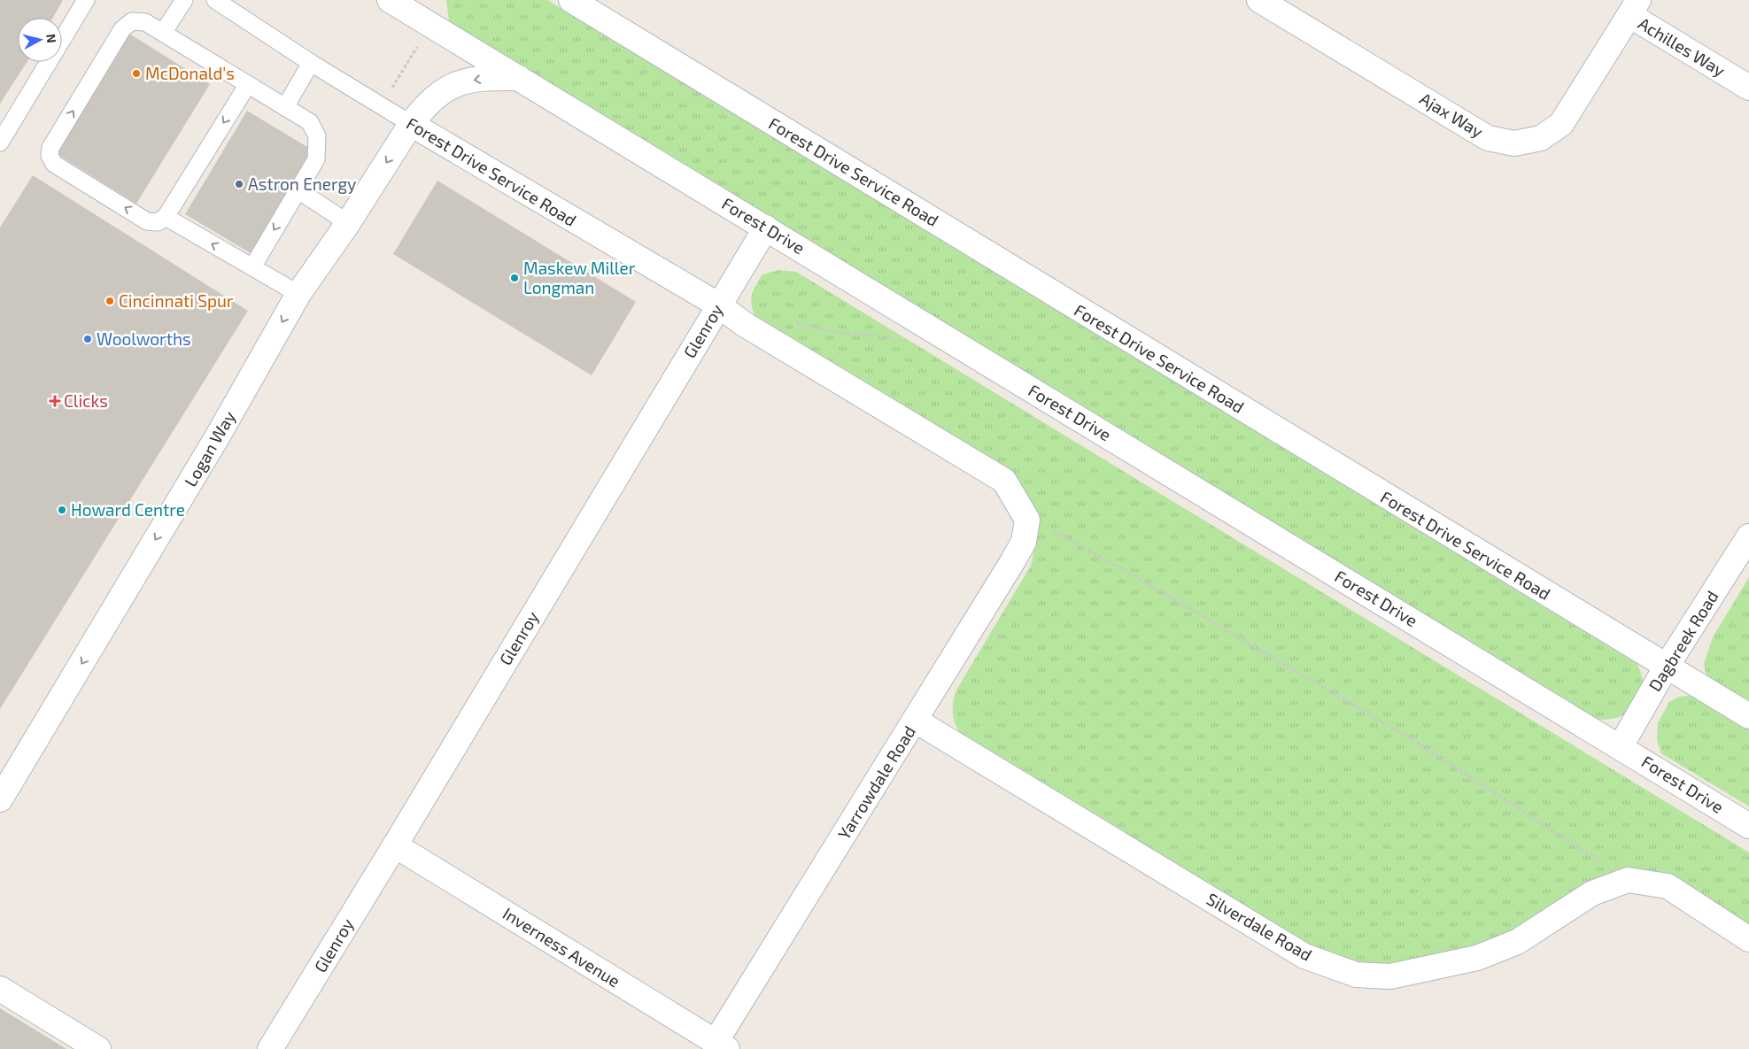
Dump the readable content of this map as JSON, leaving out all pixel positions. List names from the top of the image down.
{
  "streets": {
    "street": [
      "Achilles Way",
      "Ajax Way",
      "Forest Drive Service Road",
      "Forest Drive",
      "Glenroy",
      "Logan Way",
      "Dagbreek Road",
      "Yarrowdale Road",
      "Silverdale Road",
      "Inverness Avenue"
    ]
  },
  "crossings": [
    ["Achilles Way", "Ajax Way"],
    ["Forest Drive Service Road", "Glenroy"],
    ["Forest Drive Service Road", "Logan Way"],
    ["Forest Drive Service Road", "Dagbreek Road"],
    ["Forest Drive Service Road", "Yarrowdale Road"],
    ["Forest Drive", "Glenroy"],
    ["Forest Drive", "Logan Way"],
    ["Forest Drive", "Dagbreek Road"],
    ["Glenroy", "Inverness Avenue"],
    ["Yarrowdale Road", "Silverdale Road"],
    ["Yarrowdale Road", "Inverness Avenue"]
  ],
  "one_way": ["Logan Way"],
  "places": {
    "other": [
      "McDonald's",
      "Astron Energy",
      "Maskew Miller Longman",
      "Cincinnati Spur",
      "Woolworths",
      "Howard Centre"
    ],
    "health": ["Clicks"]
  },
  "north": "right"
}
